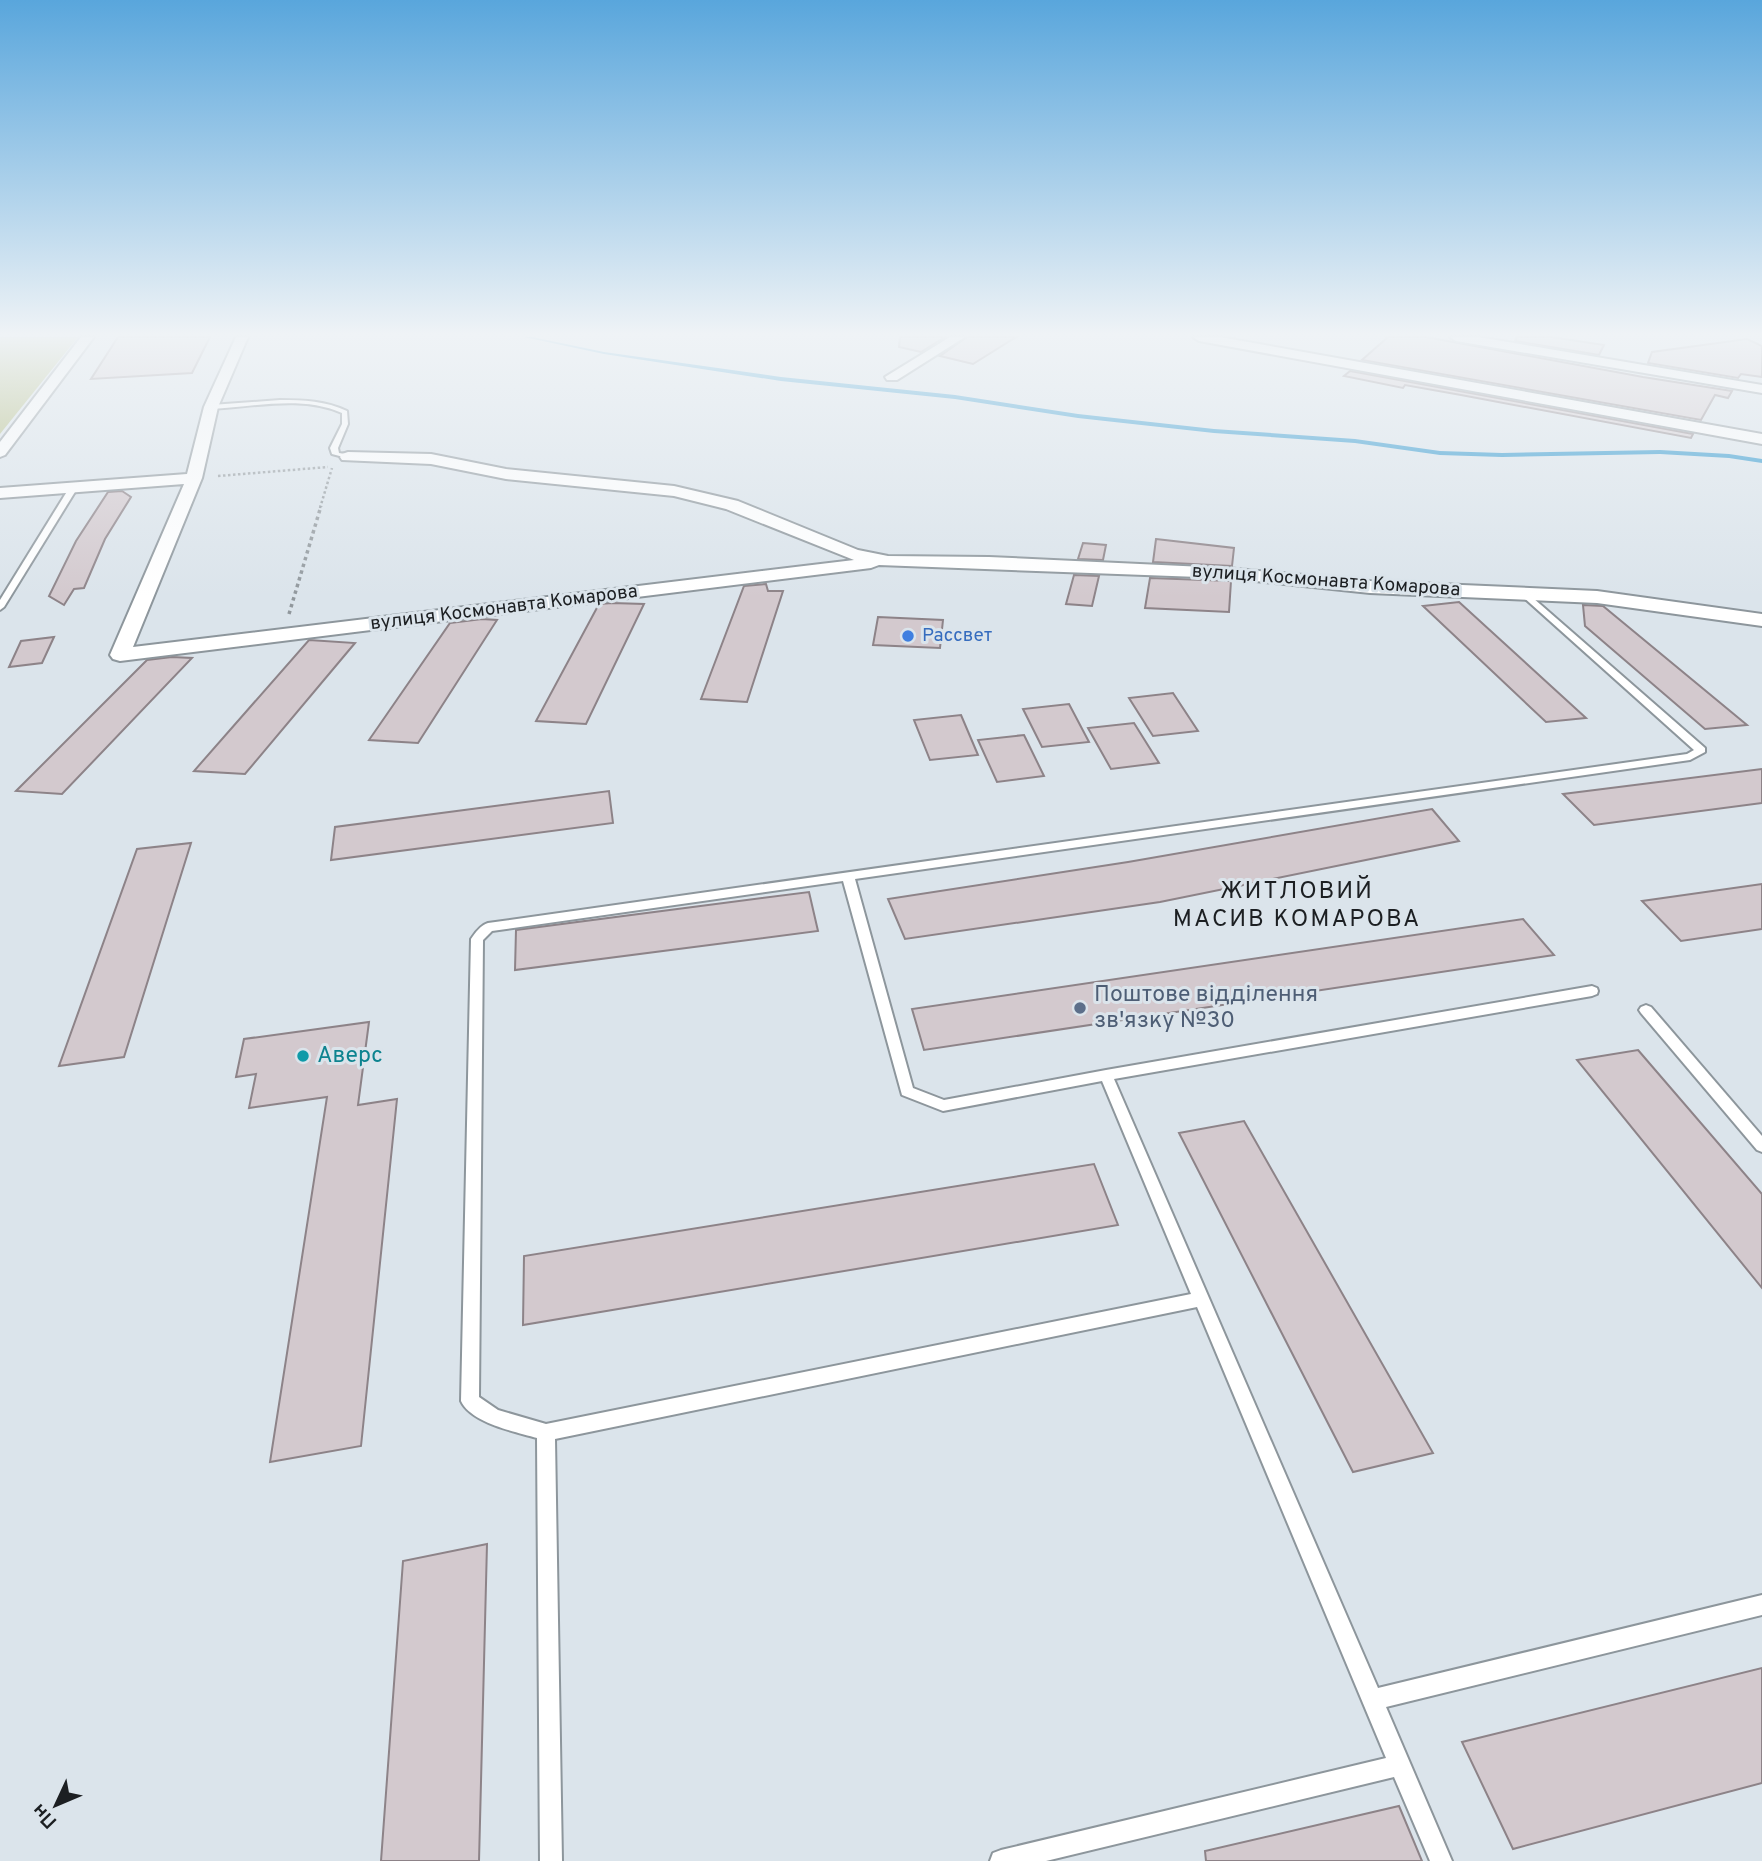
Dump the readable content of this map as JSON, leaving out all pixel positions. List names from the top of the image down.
{
  "streets": {
    "street": ["вулиця Космонавта Комарова"]
  },
  "districts": ["ЖИТЛОВИЙ МАСИВ КОМАРОВА"],
  "places": ["Рассвет", "Поштове відділення зв'язку №30", "Аверс"],
  "north": "bottom left"
}
